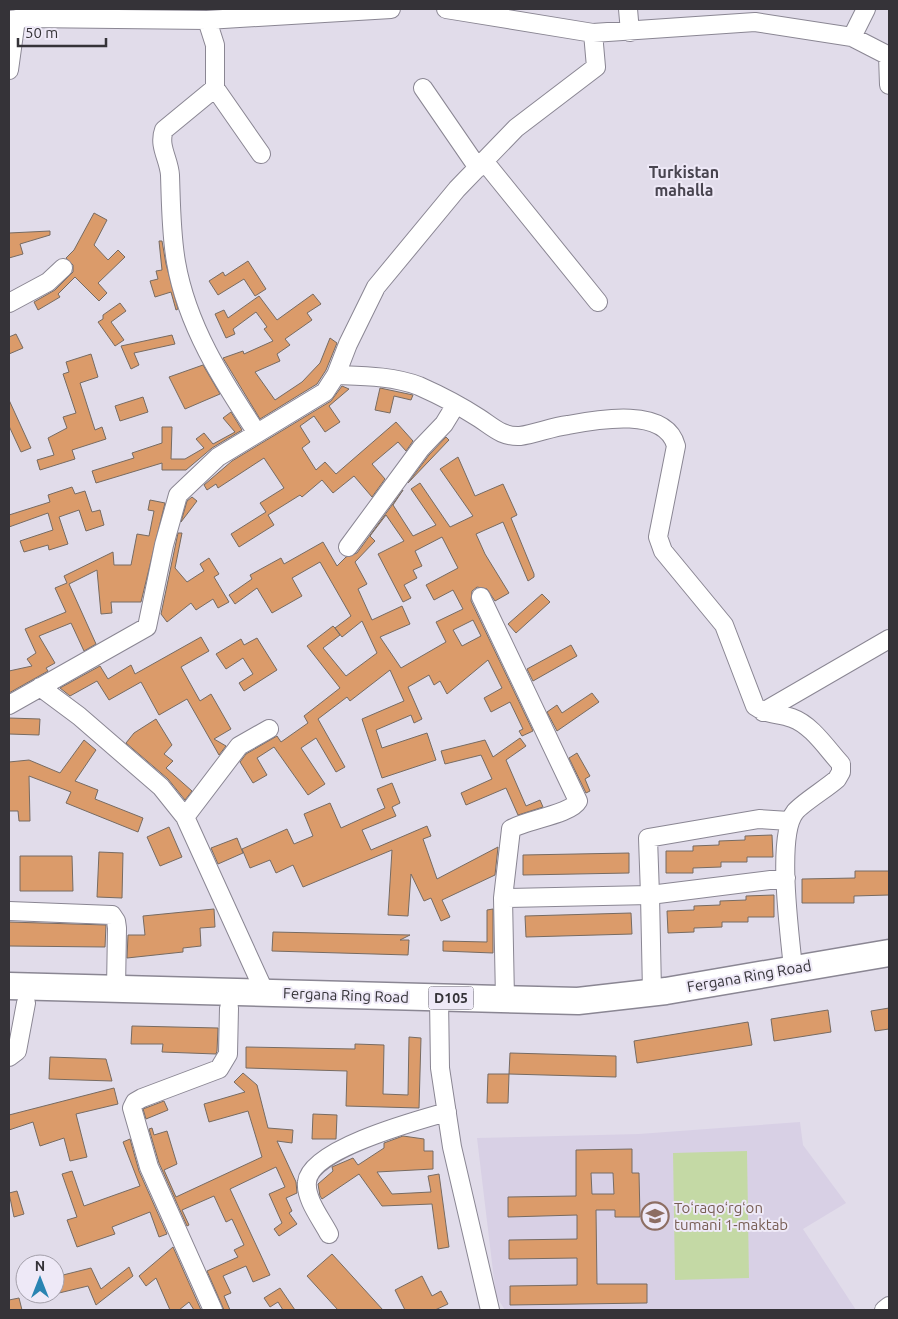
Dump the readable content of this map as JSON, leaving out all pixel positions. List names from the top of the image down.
{
  "streets": {
    "highway": ["Fergana Ring Road", "D105"]
  },
  "districts": ["Turkistan mahalla"],
  "places": {
    "school or university": ["Toʻraqoʻrgʻon tumani 1-maktab"]
  },
  "scale_bar": "50 m",
  "north": "top"
}
